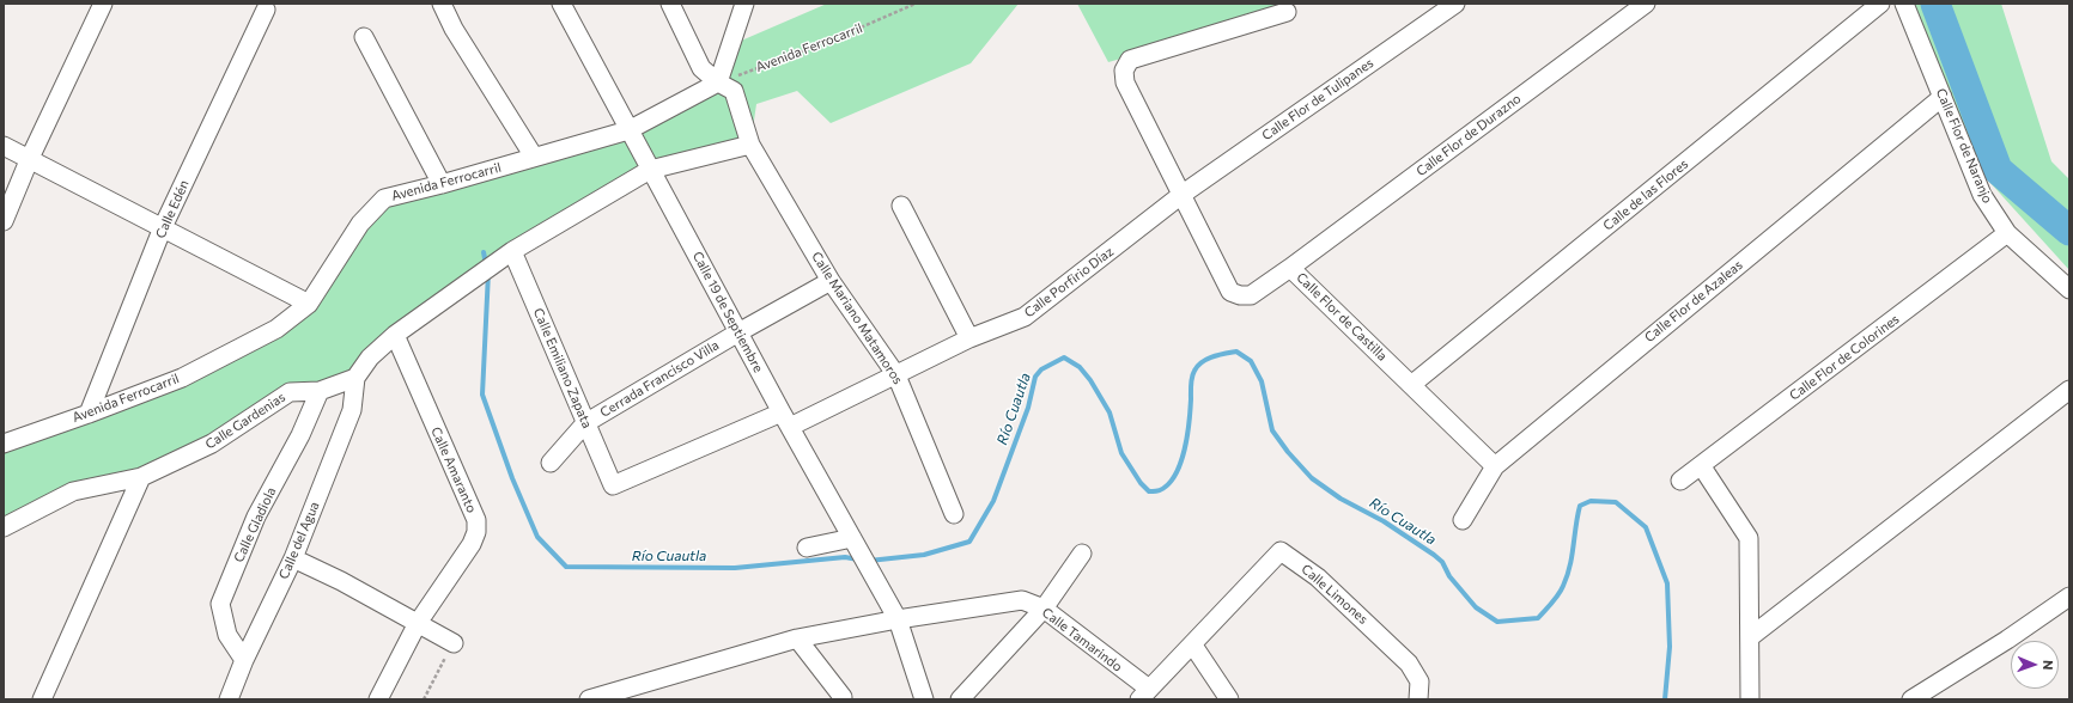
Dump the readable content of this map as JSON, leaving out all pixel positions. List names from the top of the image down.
{
  "streets": {
    "street": [
      "Avenida Ferrocarril",
      "Calle Flor de Tulipanes",
      "Calle Flor de Durazno",
      "Calle Flor de Naranjo",
      "Calle de las Flores",
      "Calle Edén",
      "Calle Porfirio Díaz",
      "Calle Flor de Azaleas",
      "Calle 19 de Septiembre",
      "Calle Flor de Castilla",
      "Calle Mariano Matamoros",
      "Calle Flor de Colorines",
      "Calle Emiliano Zapata",
      "Cerrada Francisco Villa",
      "Calle Gardenias",
      "Calle Amaranto",
      "Calle Gladiola",
      "Calle del Agua",
      "Calle Limones",
      "Calle Tamarindo"
    ]
  },
  "crossings": [
    ["Avenida Ferrocarril", "Calle Edén"],
    ["Avenida Ferrocarril", "Calle 19 de Septiembre"],
    ["Avenida Ferrocarril", "Calle Mariano Matamoros"],
    ["Calle Flor de Tulipanes", "Calle Porfirio Díaz"],
    ["Calle Flor de Tulipanes", "Calle Flor de Castilla"],
    ["Calle Flor de Durazno", "Calle Flor de Castilla"],
    ["Calle Flor de Naranjo", "Calle Flor de Azaleas"],
    ["Calle Flor de Naranjo", "Calle Flor de Colorines"],
    ["Calle de las Flores", "Calle Flor de Castilla"],
    ["Calle Porfirio Díaz", "Calle 19 de Septiembre"],
    ["Calle Porfirio Díaz", "Calle Flor de Castilla"],
    ["Calle Porfirio Díaz", "Calle Mariano Matamoros"],
    ["Calle Porfirio Díaz", "Calle Emiliano Zapata"],
    ["Calle Flor de Azaleas", "Calle Flor de Castilla"],
    ["Calle 19 de Septiembre", "Cerrada Francisco Villa"],
    ["Calle 19 de Septiembre", "Calle Tamarindo"],
    ["Calle Mariano Matamoros", "Cerrada Francisco Villa"],
    ["Calle Emiliano Zapata", "Cerrada Francisco Villa"],
    ["Calle Gardenias", "Calle Gladiola"],
    ["Calle Gardenias", "Calle del Agua"],
    ["Calle Gladiola", "Calle del Agua"]
  ],
  "water": ["Río Cuautla"],
  "north": "right"
}
